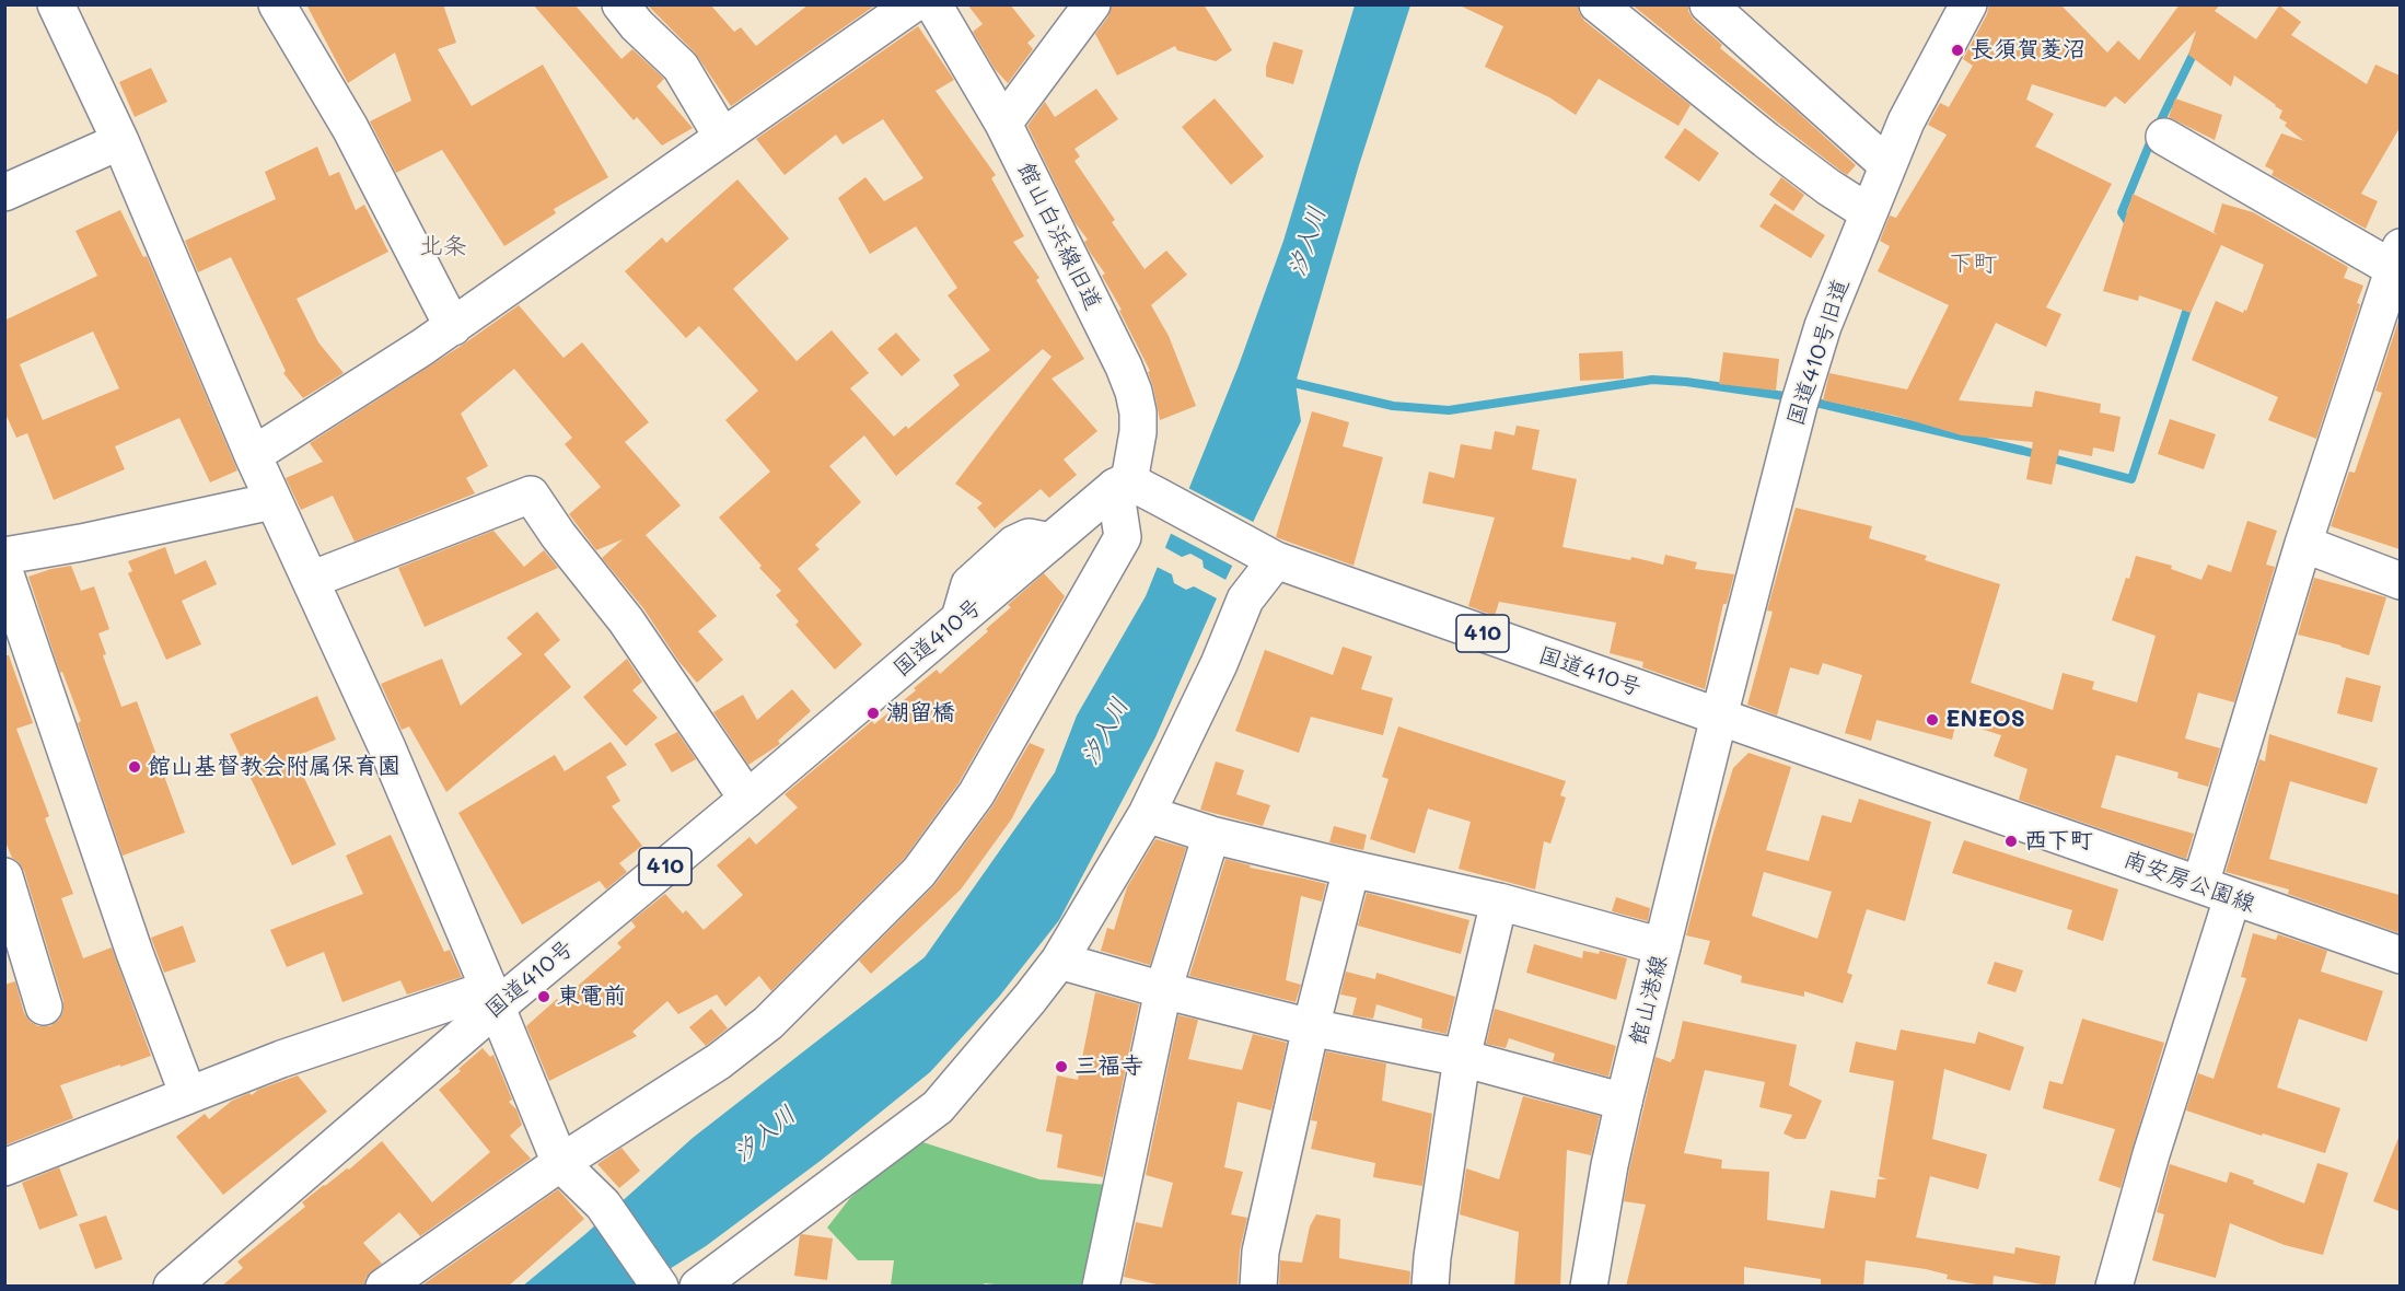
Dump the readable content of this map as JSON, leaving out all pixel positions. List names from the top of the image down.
{
  "streets": {
    "main road": [
      "館山白浜線旧道",
      "国道410号旧道",
      "410",
      "国道410号",
      "南安房公園線",
      "館山港線"
    ]
  },
  "crossings": [
    ["館山白浜線旧道", "国道410号"],
    ["国道410号旧道", "国道410号"],
    ["国道410号旧道", "南安房公園線"],
    ["国道410号旧道", "館山港線"],
    ["国道410号", "南安房公園線"],
    ["国道410号", "館山港線"],
    ["南安房公園線", "館山港線"]
  ],
  "districts": ["北条", "下町"],
  "water": ["汐入川"],
  "places": [
    "長須賀菱沼",
    "潮留橋",
    "ENEOS",
    "館山基督教会附属保育園",
    "西下町",
    "東電前",
    "三福寺"
  ]
}
